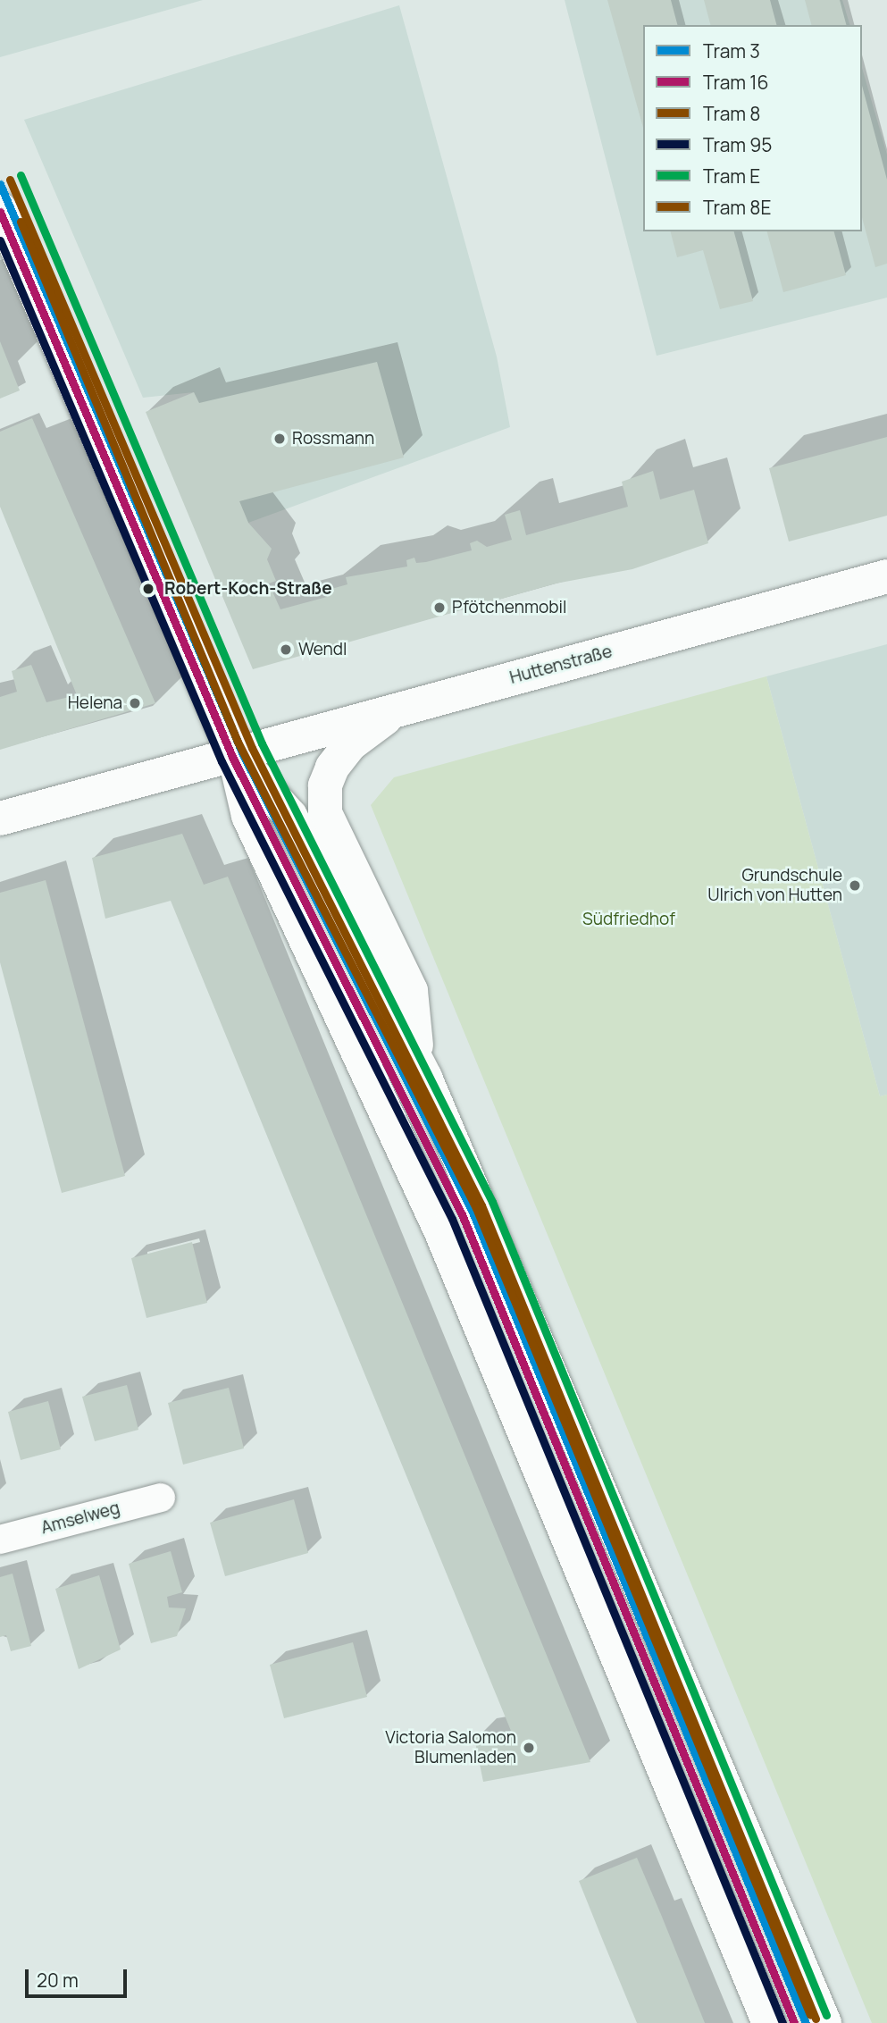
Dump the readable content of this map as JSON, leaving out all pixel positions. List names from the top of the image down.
{
  "streets": {
    "street": ["Huttenstraße", "Amselweg"]
  },
  "parks": ["Südfriedhof"],
  "places": [
    "Rossmann",
    "Robert-Koch-Straße",
    "Pfötchenmobil",
    "Wendl",
    "Helena",
    "Grundschule Ulrich von Hutten",
    "Victoria Salomon Blumenladen"
  ],
  "lines": [
    "tram line E",
    "tram line 8",
    "tram line 3",
    "tram line 16",
    "tram line 8E",
    "tram line 95"
  ],
  "legend": [
    "Tram 3",
    "Tram 16",
    "Tram 8",
    "Tram 95",
    "Tram E",
    "Tram 8E"
  ],
  "scale_bar": "20 m"
}
